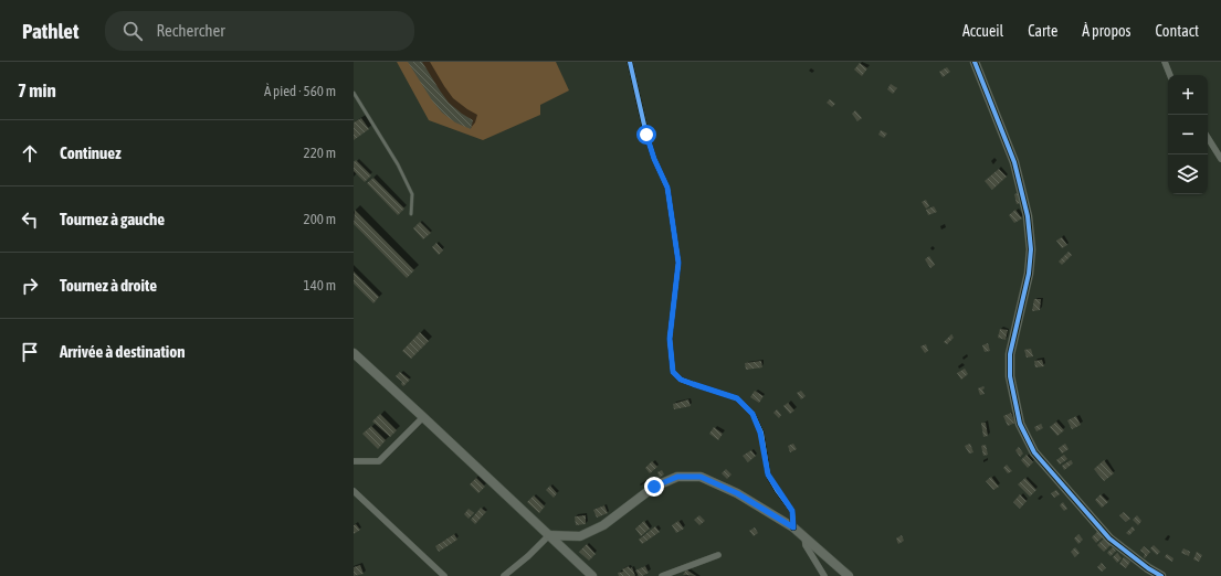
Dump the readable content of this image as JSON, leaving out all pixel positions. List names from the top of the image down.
{
  "page": {
    "header": "Pathlet",
    "search": "Rechercher",
    "nav": [
      "Accueil",
      "Carte",
      "À propos",
      "Contact"
    ],
    "heading": ["7 min", "À pied · 560 m"],
    "map_buttons": ["+", "−"],
    "list": [
      ["Continuez", "220 m"],
      ["Tournez à gauche", "200 m"],
      ["Tournez à droite", "140 m"],
      "Arrivée à destination"
    ]
  }
}
